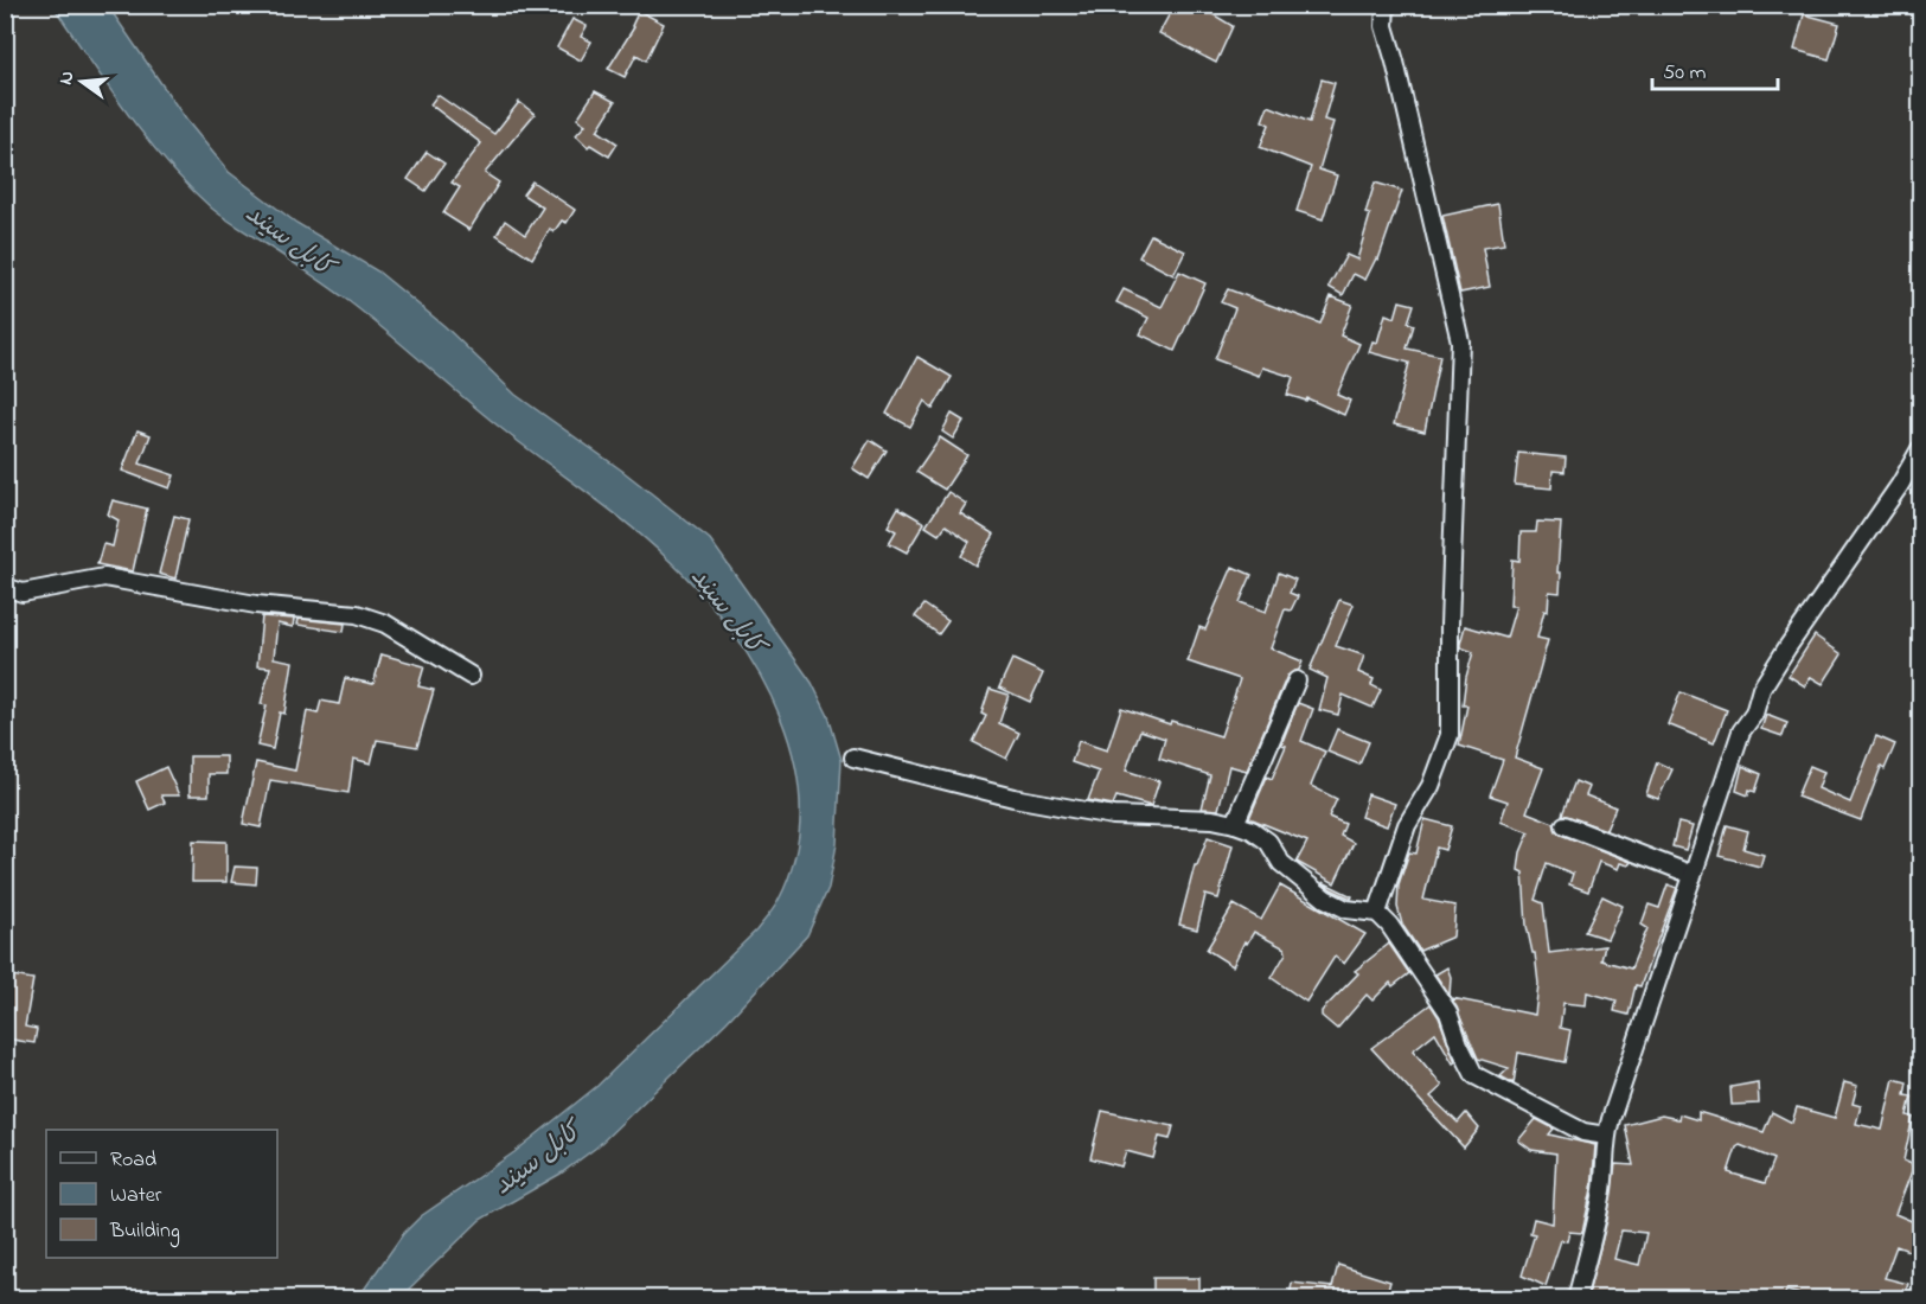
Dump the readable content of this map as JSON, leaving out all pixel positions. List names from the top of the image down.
{
  "water": ["کابل سيند"],
  "legend": ["Road", "Water", "Building"],
  "scale_bar": "50 m",
  "north": "left"
}
